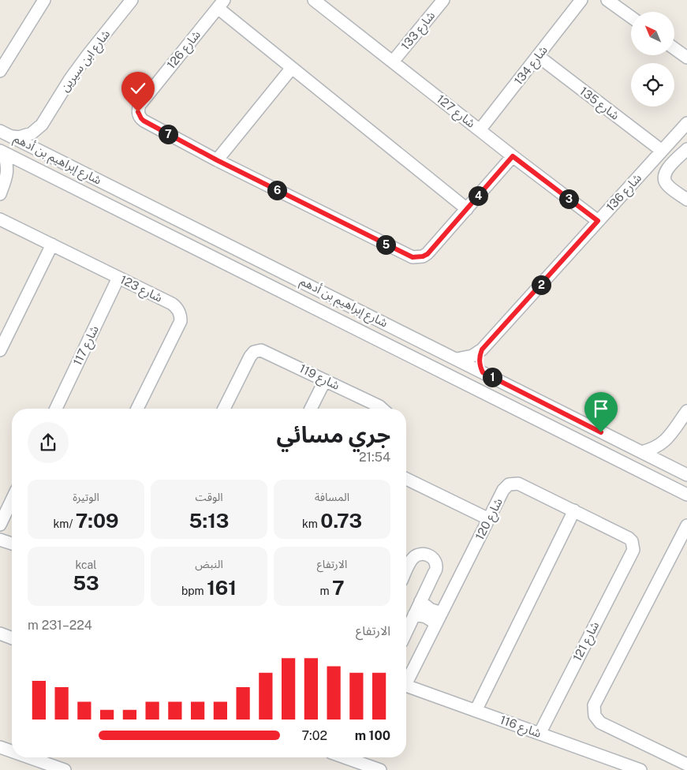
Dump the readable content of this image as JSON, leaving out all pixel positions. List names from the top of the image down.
{
  "streets": {
    "street": [
      "شارع 133",
      "شارع 126",
      "شارع ابن سيرين",
      "شارع 134",
      "شارع 135",
      "شارع 127",
      "شارع إبراهيم بن أدهم",
      "شارع 136",
      "شارع 123",
      "شارع 117",
      "شارع 119",
      "شارع 120",
      "شارع 121",
      "شارع 116"
    ]
  },
  "crossings": [
    ["شارع 133", "شارع 127"],
    ["شارع 126", "شارع 127"],
    ["شارع ابن سيرين", "شارع إبراهيم بن أدهم"],
    ["شارع 134", "شارع 135"],
    ["شارع 134", "شارع 127"],
    ["شارع 135", "شارع 136"],
    ["شارع 127", "شارع 136"],
    ["شارع إبراهيم بن أدهم", "شارع 136"],
    ["شارع 123", "شارع 117"],
    ["شارع 120", "شارع 121"],
    ["شارع 121", "شارع 116"]
  ],
  "north": "top left",
  "page": {
    "pins": [
      "7",
      "6",
      "4",
      "3",
      "5",
      "2",
      "1"
    ],
    "heading": ["جري مسائي", "21:54"],
    "stats": [
      ["المسافة", "0.73 km"],
      ["الوقت", "5:13"],
      ["الوتيرة", "7:09 /km"],
      ["الارتفاع", "7 m"],
      ["النبض", "161 bpm"],
      ["kcal", "53"]
    ],
    "chart": ["الارتفاع", "224–231 m"],
    "list": [
      {
        "name": "100 m",
        "note": "7:02"
      }
    ]
  }
}
